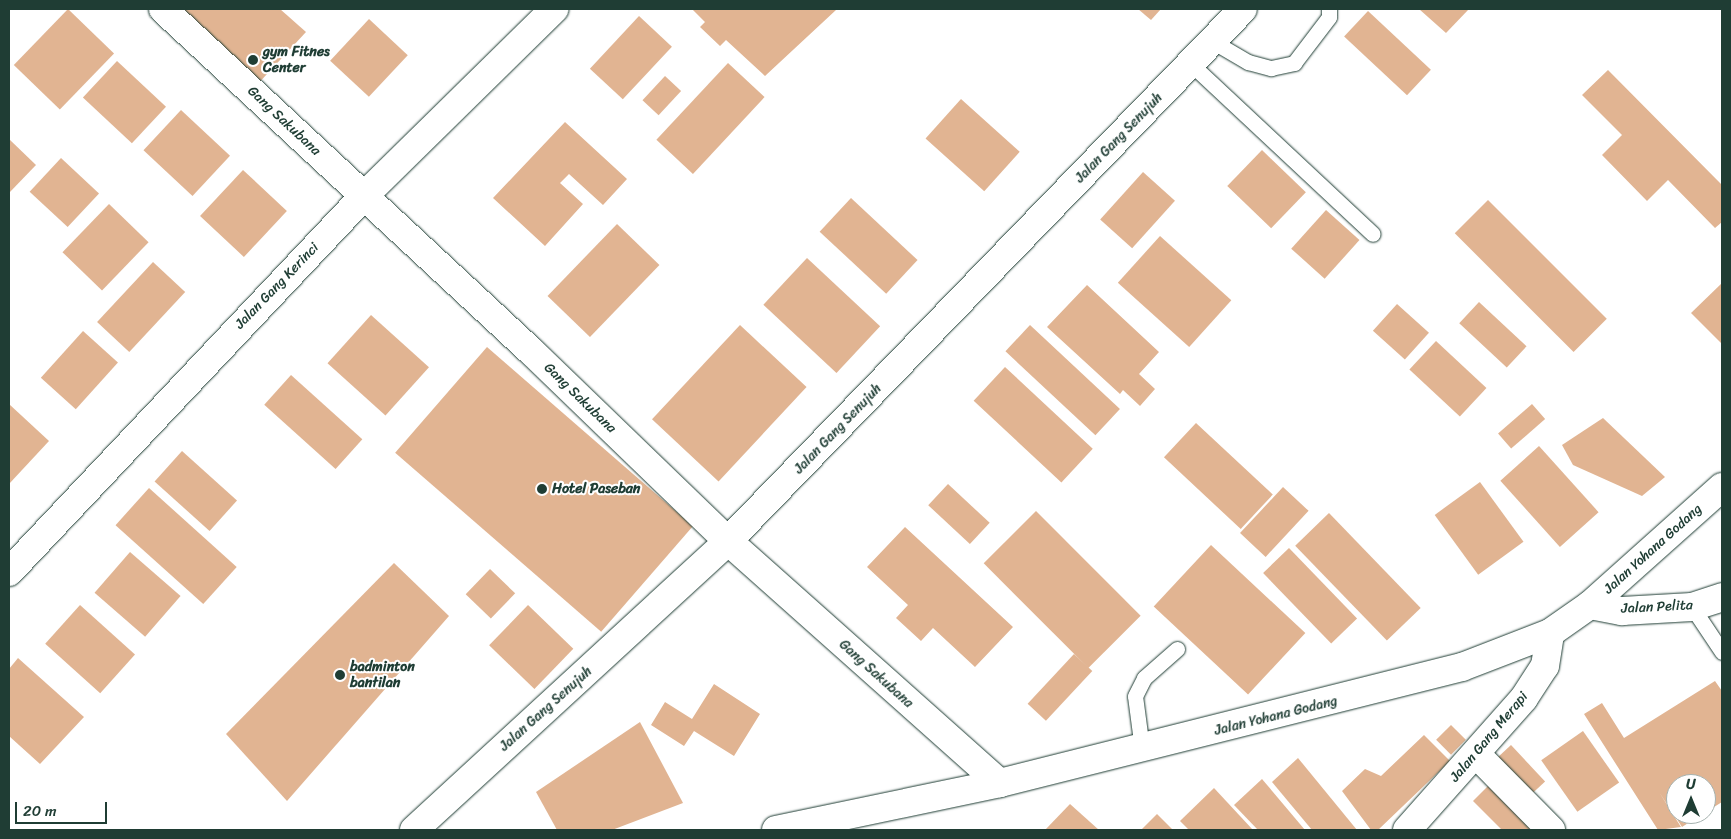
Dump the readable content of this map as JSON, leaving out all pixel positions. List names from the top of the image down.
{
  "streets": {
    "street": [
      "Gang Sakubana",
      "Jalan Gang Senujuh",
      "Jalan Gang Kerinci",
      "Jalan Yohana Godang",
      "Jalan Pelita",
      "Jalan Gang Merapi"
    ]
  },
  "crossings": [
    ["Gang Sakubana", "Jalan Gang Senujuh"],
    ["Gang Sakubana", "Jalan Gang Kerinci"],
    ["Gang Sakubana", "Jalan Yohana Godang"],
    ["Jalan Yohana Godang", "Jalan Pelita"],
    ["Jalan Yohana Godang", "Jalan Gang Merapi"]
  ],
  "places": ["gym Fitnes Center", "Hotel Paseban", "badminton bantilan"],
  "scale_bar": "20 m",
  "north": "top"
}
